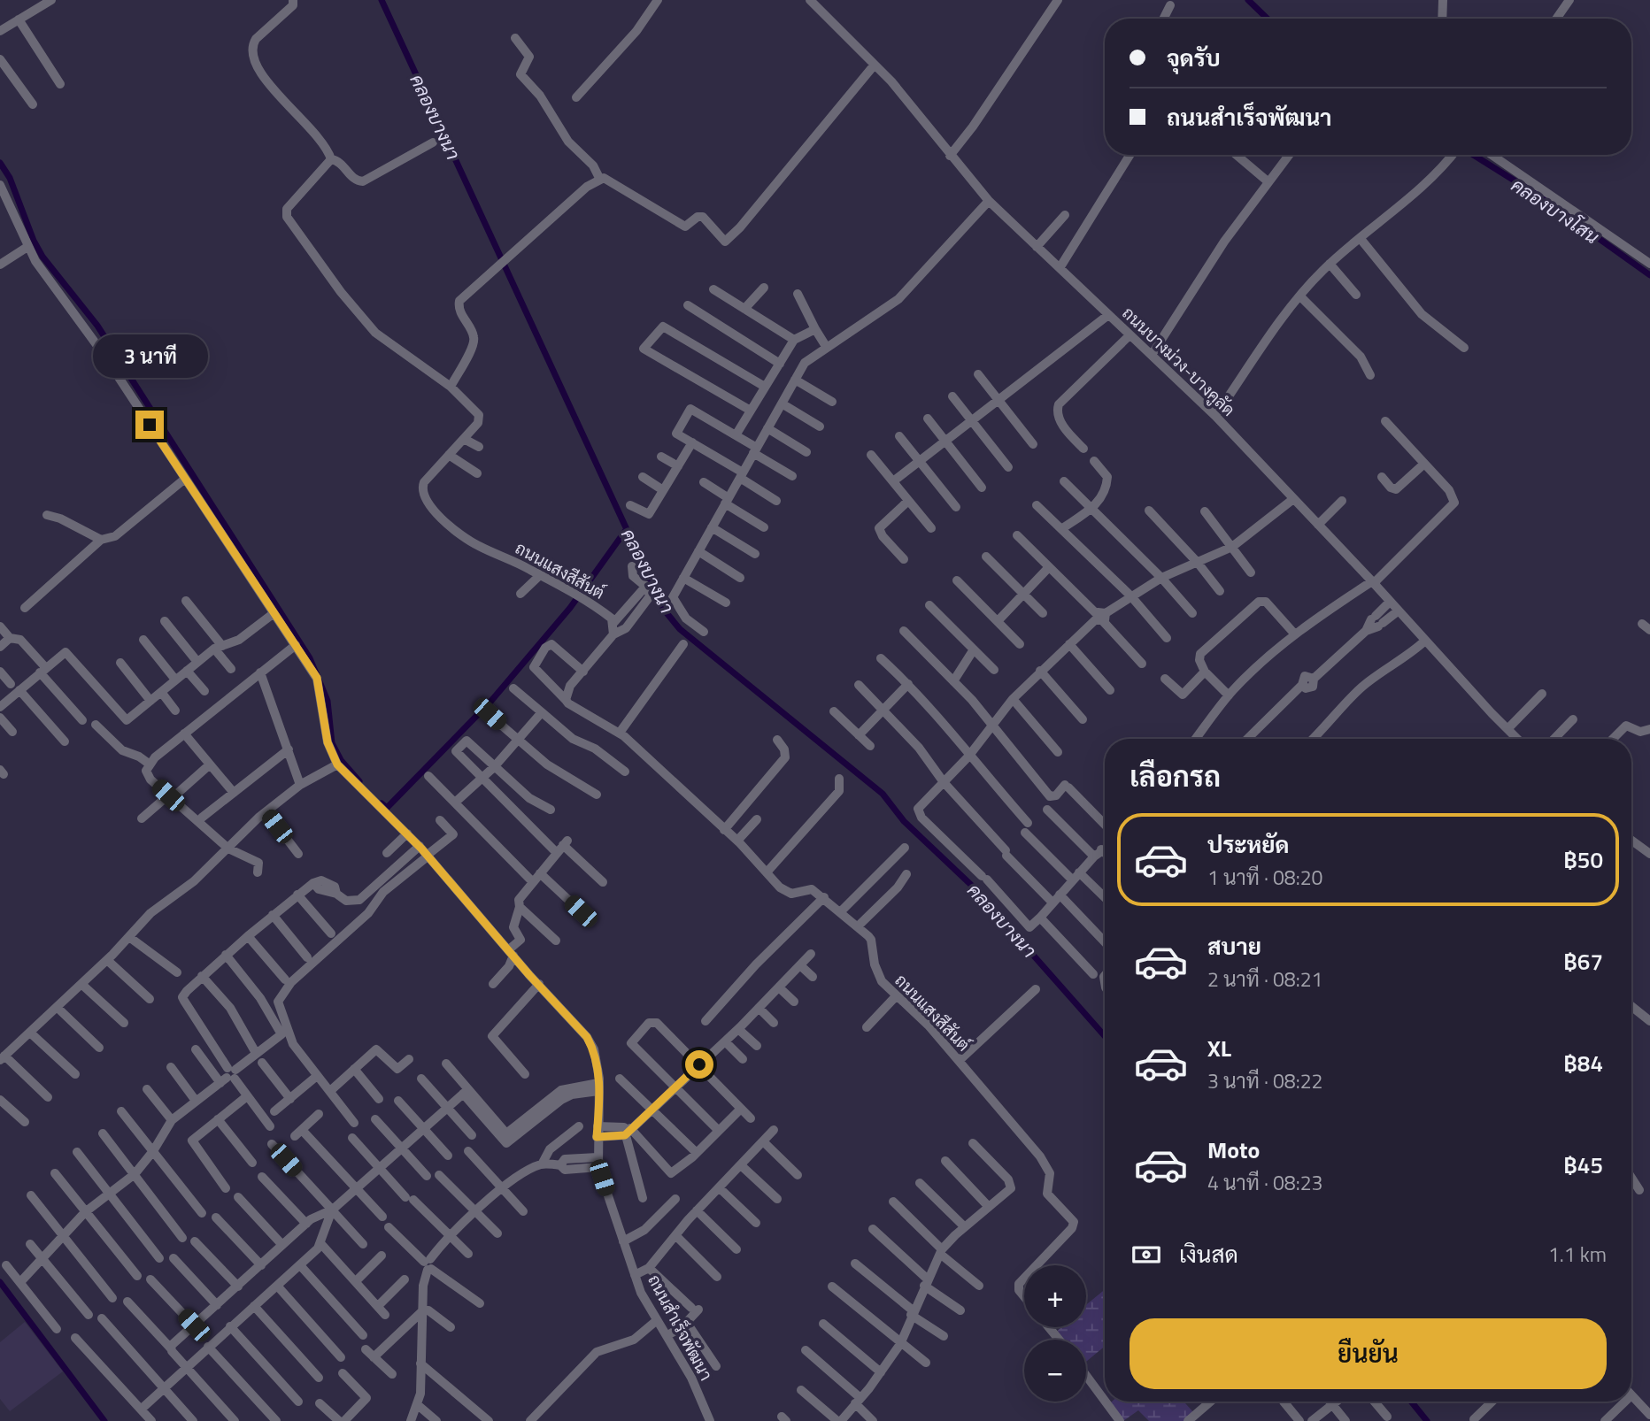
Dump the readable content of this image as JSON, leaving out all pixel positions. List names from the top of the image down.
{
  "streets": {
    "street": ["ถนนบางม่วง-บางคูลัด", "ถนนแสงสีสันต์", "ถนนสำเร็จพัฒนา"]
  },
  "water": ["คลองบางนา", "คลองบางโสน"],
  "page": {
    "banner": ["จุดรับ", "ถนนสำเร็จพัฒนา"],
    "bubble": "3 นาที",
    "heading": "เลือกรถ",
    "list": [
      {
        "name": "ประหยัด",
        "note": "1 นาที · 08:20",
        "value": "฿50"
      },
      {
        "name": "สบาย",
        "note": "2 นาที · 08:21",
        "value": "฿67"
      },
      {
        "name": "XL",
        "note": "3 นาที · 08:22",
        "value": "฿84"
      },
      {
        "name": "Moto",
        "note": "4 นาที · 08:23",
        "value": "฿45"
      }
    ],
    "pay": ["เงินสด", "1.1 km"],
    "map_buttons": ["+", "−"],
    "buttons": "ยืนยัน"
  }
}
